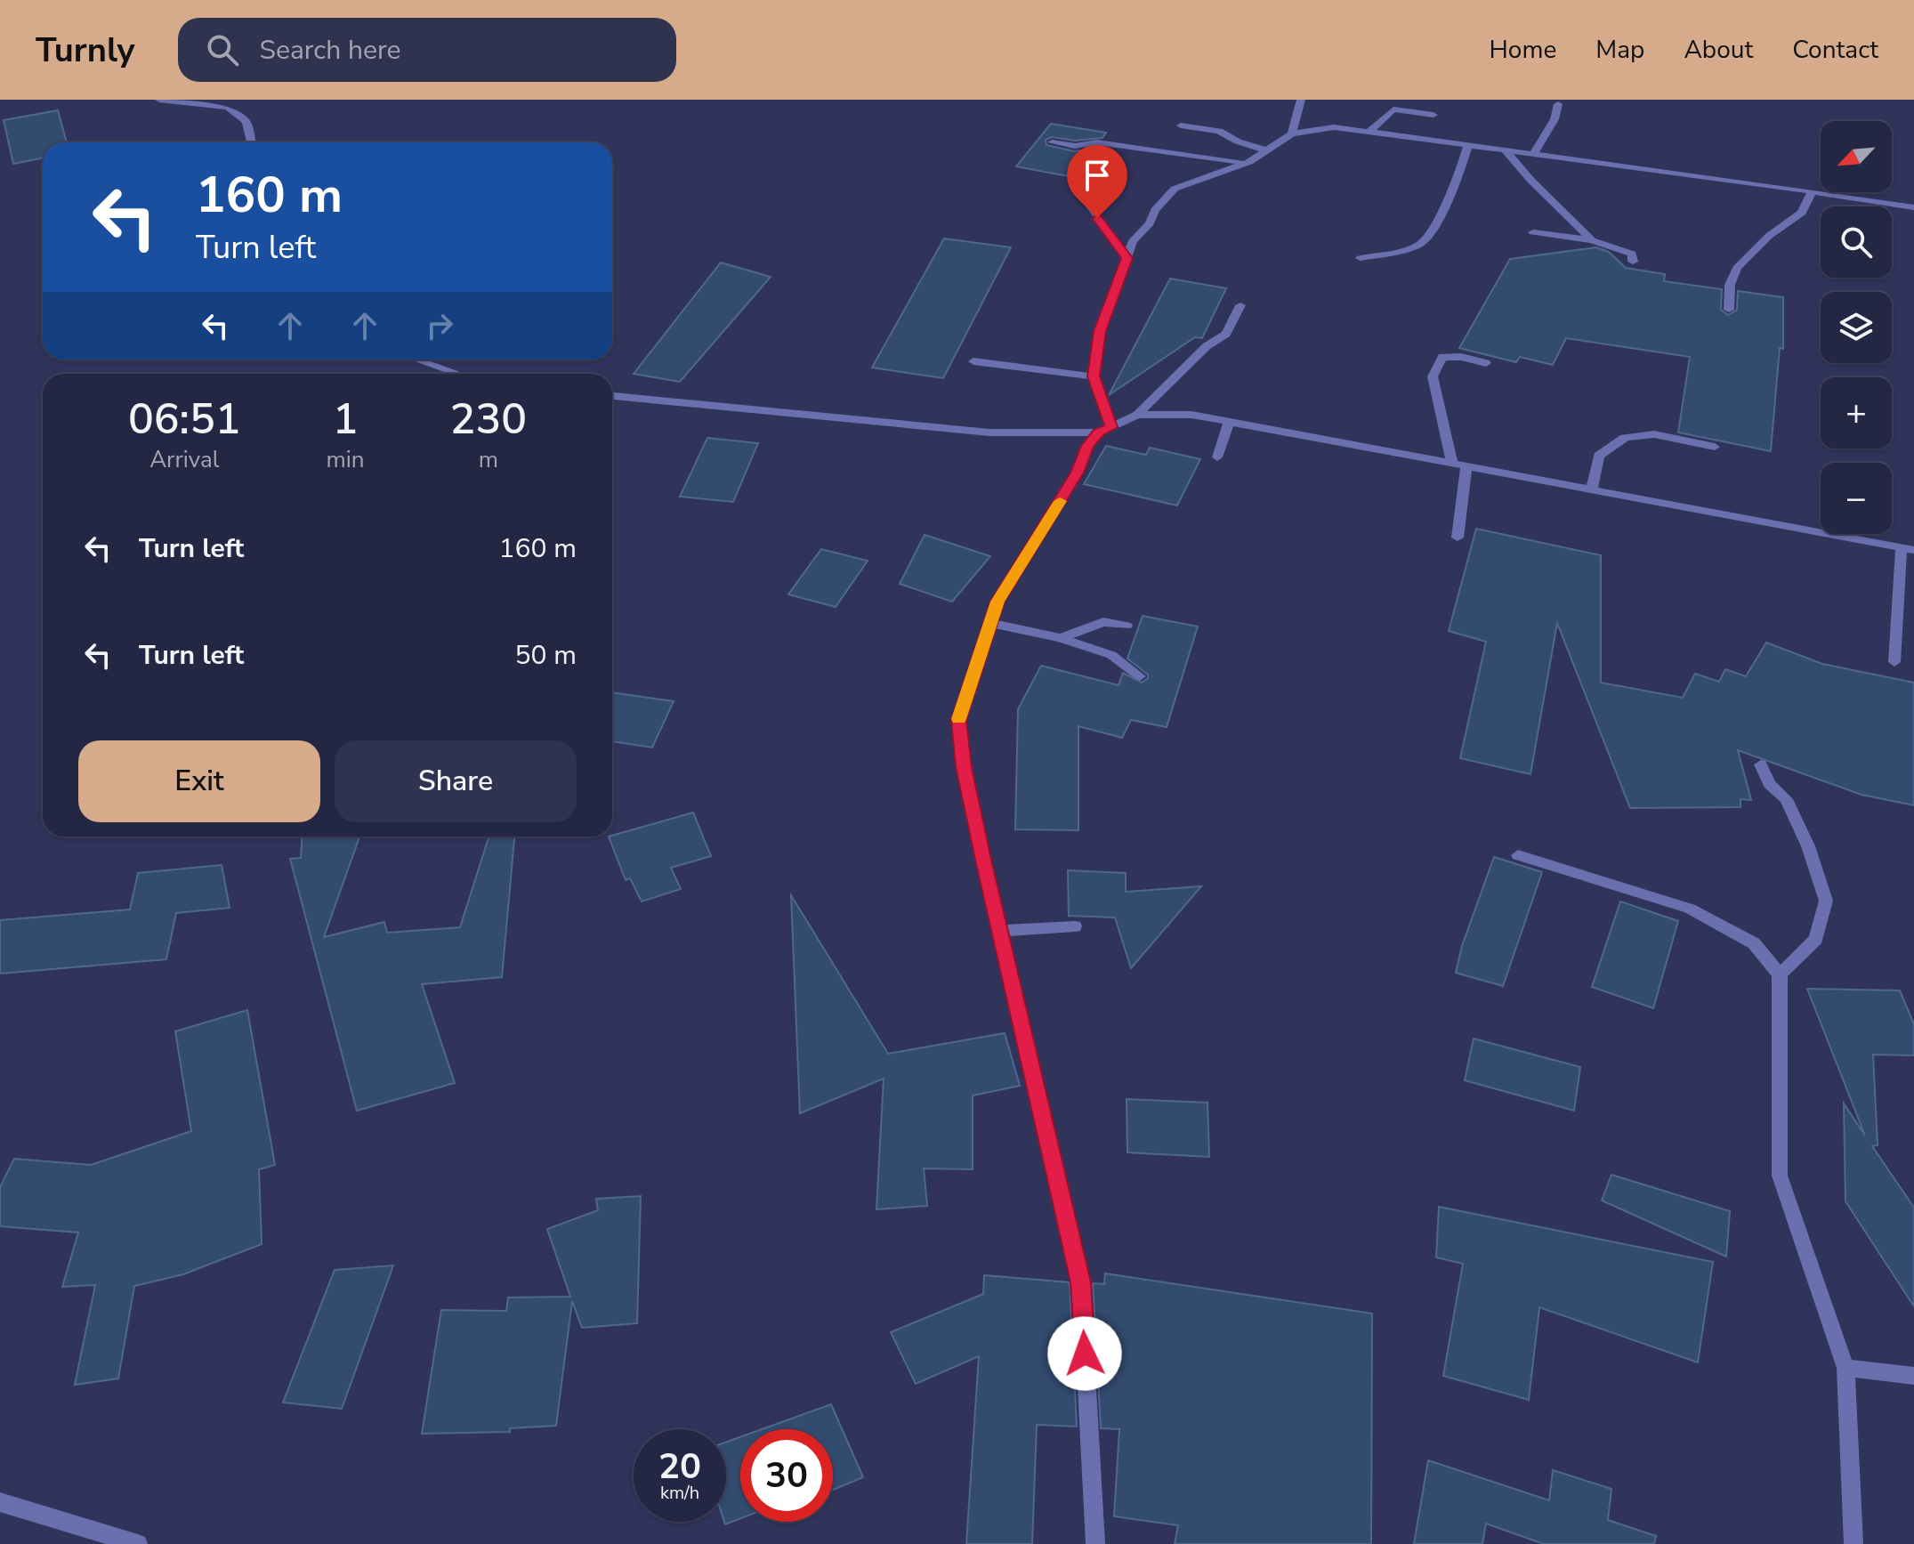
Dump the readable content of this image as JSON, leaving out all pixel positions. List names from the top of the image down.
{
  "north": "bottom left",
  "page": {
    "header": "Turnly",
    "search": "Search here",
    "nav": [
      "Home",
      "Map",
      "About",
      "Contact"
    ],
    "map_buttons": ["+", "−"],
    "turn": ["160 m", "Turn left"],
    "eta": [
      "06:51",
      "Arrival",
      "1",
      "min",
      "230",
      "m"
    ],
    "list": [
      {
        "name": "Turn left",
        "value": "160 m"
      },
      {
        "name": "Turn left",
        "value": "50 m"
      }
    ],
    "buttons": ["Exit", "Share"],
    "speed": "20 km/h",
    "limit": "30"
  }
}
